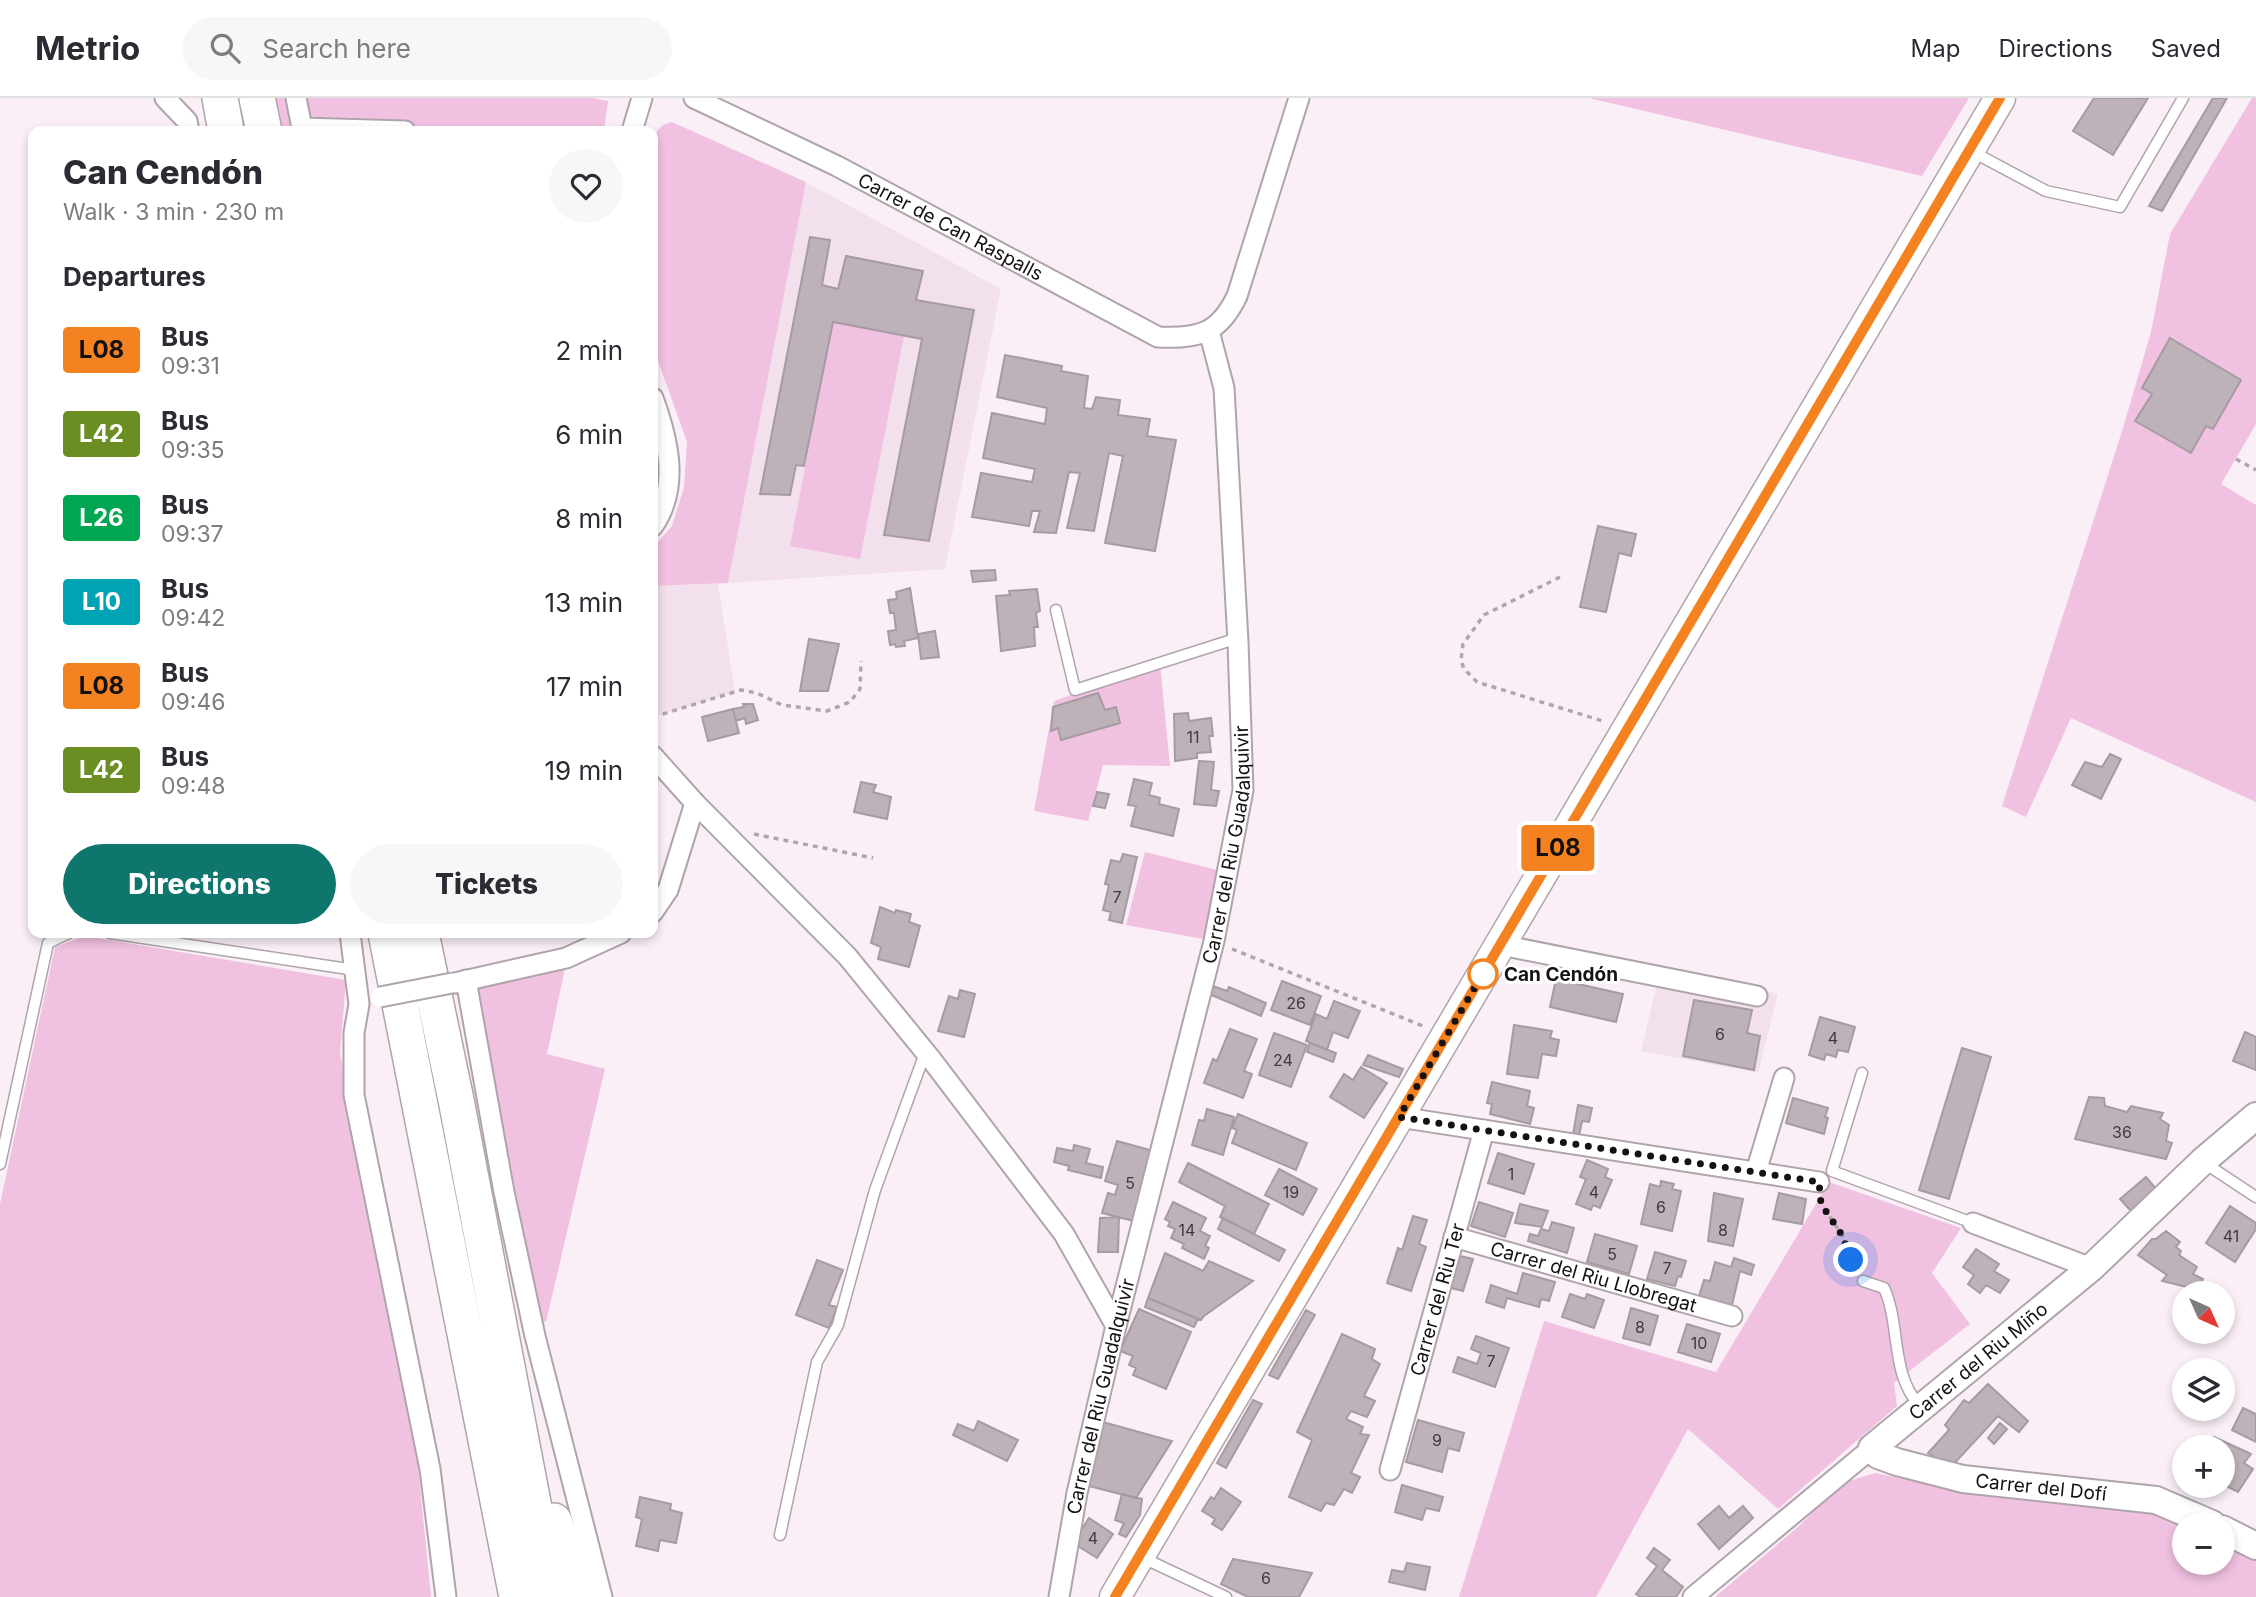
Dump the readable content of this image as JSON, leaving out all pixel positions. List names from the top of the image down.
{
  "streets": {
    "street": [
      "Carrer de Can Raspalls",
      "Carrer del Riu Guadalquivir",
      "Carrer del Riu Llobregat",
      "Carrer del Riu Ter",
      "Carrer del Riu Miño",
      "Carrer del Dofí"
    ]
  },
  "crossings": [
    ["Carrer de Can Raspalls", "Carrer del Riu Guadalquivir"],
    ["Carrer del Riu Llobregat", "Carrer del Riu Ter"],
    ["Carrer del Riu Miño", "Carrer del Dofí"]
  ],
  "places": ["Can Cendón"],
  "lines": ["bus line L08"],
  "house_numbers": [
    "11",
    "7",
    "26",
    "6",
    "4",
    "24",
    "36",
    "1",
    "5",
    "19",
    "4",
    "6",
    "14",
    "8",
    "41",
    "5",
    "7",
    "8",
    "10",
    "7",
    "9",
    "4",
    "6"
  ],
  "north": "bottom right",
  "page": {
    "header": "Metrio",
    "search": "Search here",
    "nav": ["Map", "Directions", "Saved"],
    "on_map": "L08",
    "heading": [
      ["Can Cendón", "Walk · 3 min · 230 m"],
      "Departures"
    ],
    "list": [
      {
        "mark": "L08",
        "name": "Bus",
        "note": "09:31",
        "value": "2 min"
      },
      {
        "mark": "L42",
        "name": "Bus",
        "note": "09:35",
        "value": "6 min"
      },
      {
        "mark": "L26",
        "name": "Bus",
        "note": "09:37",
        "value": "8 min"
      },
      {
        "mark": "L10",
        "name": "Bus",
        "note": "09:42",
        "value": "13 min"
      },
      {
        "mark": "L08",
        "name": "Bus",
        "note": "09:46",
        "value": "17 min"
      },
      {
        "mark": "L42",
        "name": "Bus",
        "note": "09:48",
        "value": "19 min"
      }
    ],
    "buttons": ["Directions", "Tickets"],
    "map_buttons": ["+", "−"]
  }
}
